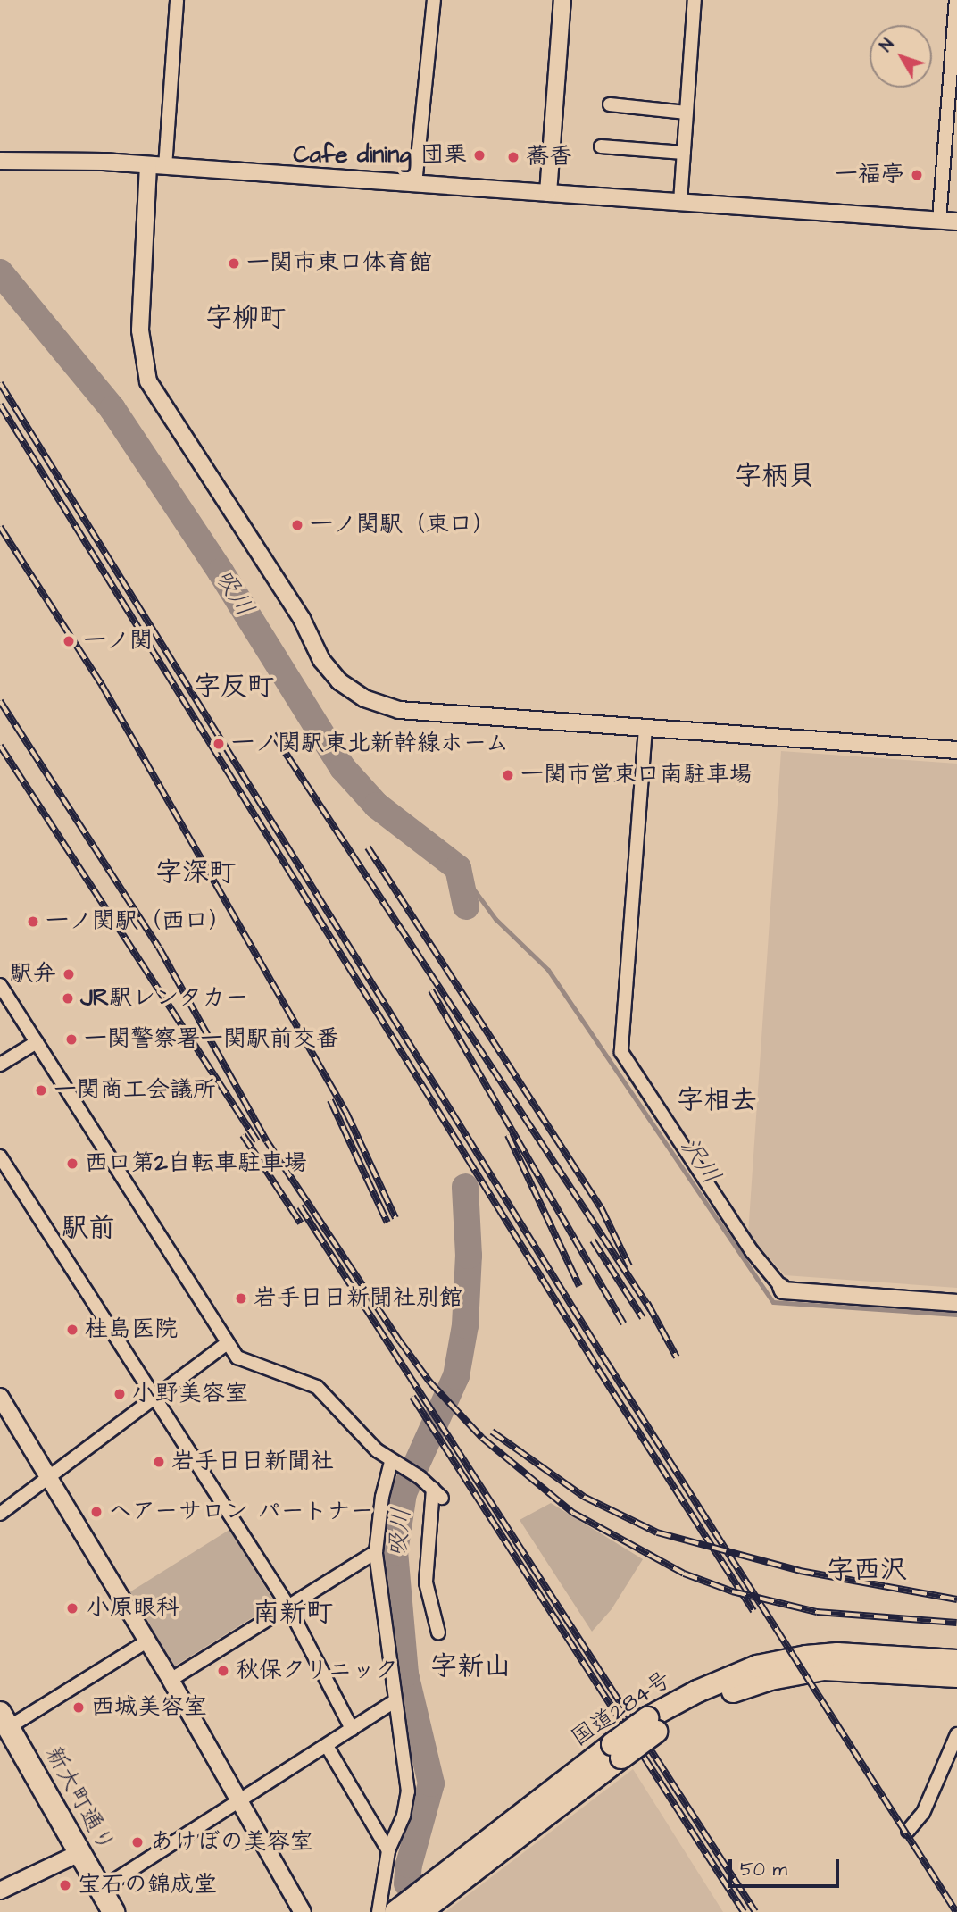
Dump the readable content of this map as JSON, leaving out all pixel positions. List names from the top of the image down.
{
  "streets": {
    "highway": ["国道284号", "新大町通り"]
  },
  "districts": [
    "字柳町",
    "字柄貝",
    "字反町",
    "字深町",
    "字相去",
    "駅前",
    "字西沢",
    "南新町",
    "字新山"
  ],
  "water": ["吸川", "沢川"],
  "places": [
    "Cafe dining 団栗",
    "蕎香",
    "一福亭",
    "一関市東口体育館",
    "一ノ関駅（東口）",
    "一ノ関",
    "一ノ関駅東北新幹線ホーム",
    "一関市営東口南駐車場",
    "一ノ関駅（西口）",
    "駅弁",
    "JR駅レンタカー",
    "一関警察署一関駅前交番",
    "一関商工会議所",
    "西口第2自転車駐車場",
    "岩手日日新聞社別館",
    "桂島医院",
    "小野美容室",
    "岩手日日新聞社",
    "ヘアーサロン パートナー",
    "小原眼科",
    "秋保クリニック",
    "西城美容室",
    "あけぼの美容室",
    "宝石の錦成堂"
  ],
  "scale_bar": "50 m",
  "north": "top left"
}
